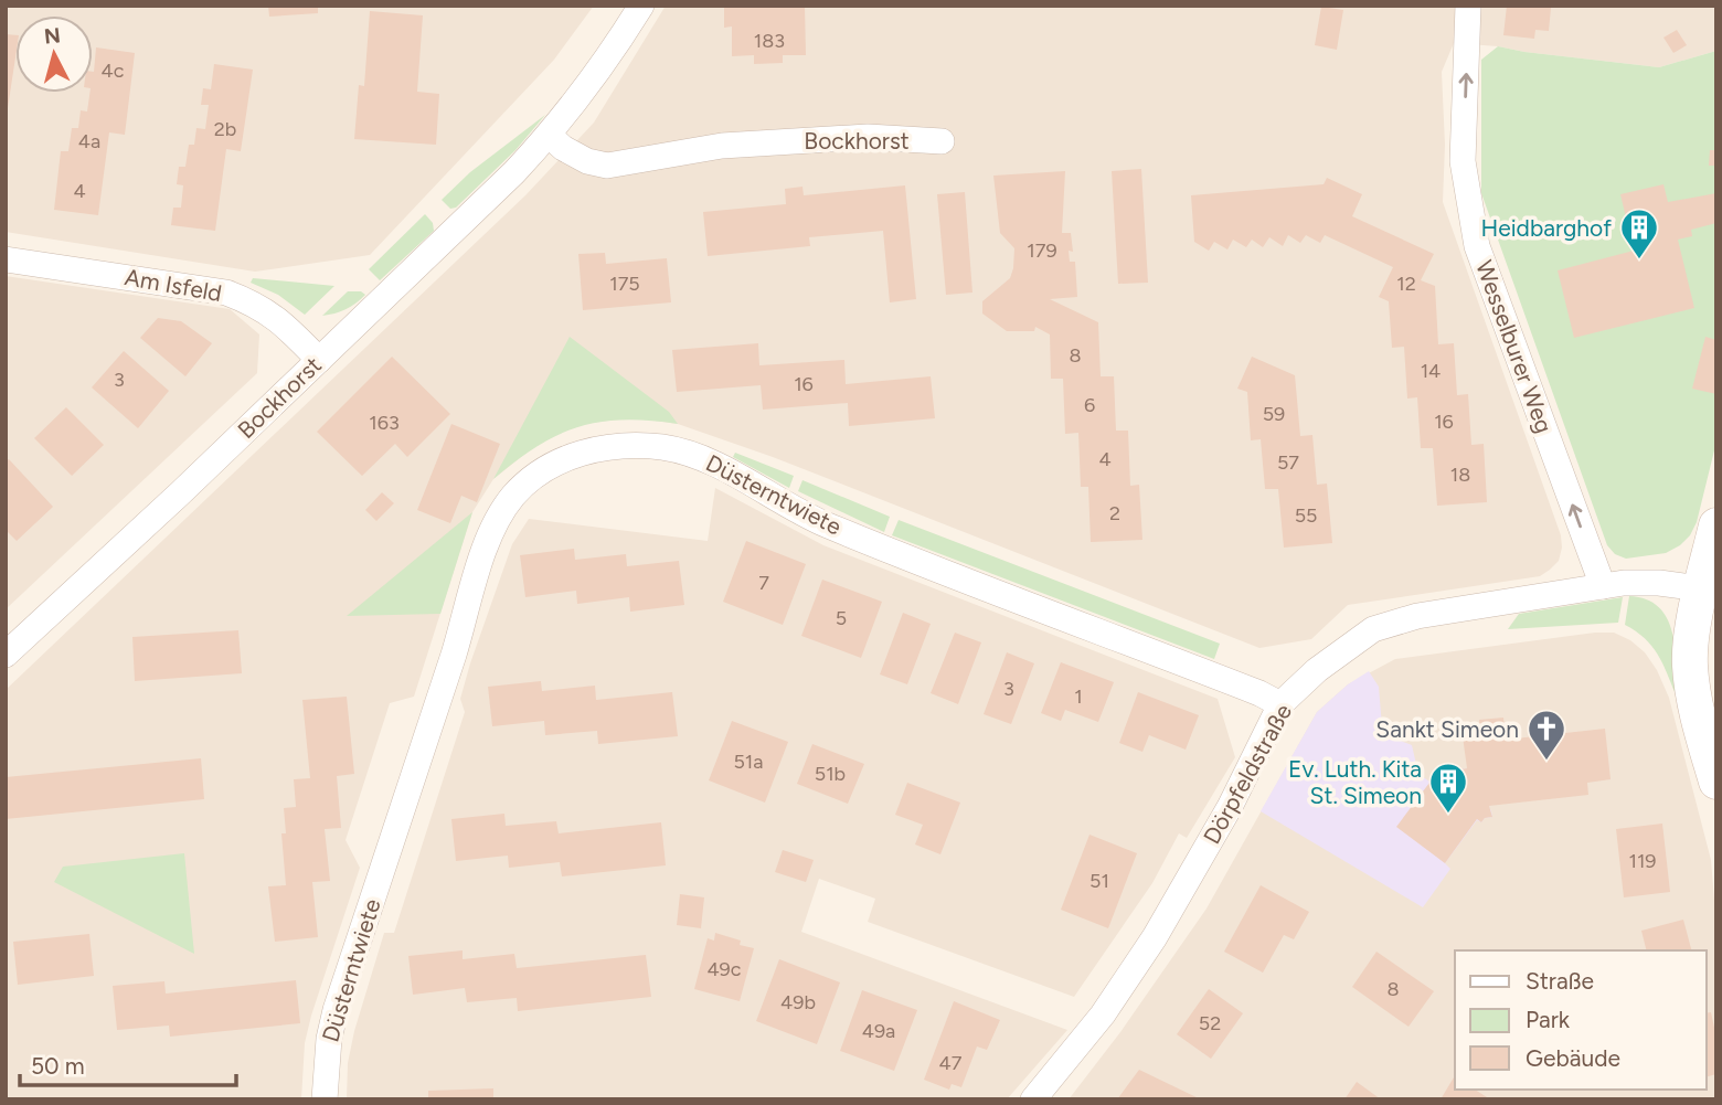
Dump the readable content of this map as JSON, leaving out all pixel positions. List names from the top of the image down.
{
  "streets": {
    "street": [
      "Bockhorst",
      "Am Isfeld",
      "Wesselburer Weg",
      "Düsterntwiete",
      "Dörpfeldstraße"
    ]
  },
  "crossings": [
    ["Bockhorst", "Am Isfeld"],
    ["Wesselburer Weg", "Dörpfeldstraße"],
    ["Düsterntwiete", "Dörpfeldstraße"]
  ],
  "one_way": ["Wesselburer Weg"],
  "places": {
    "building": ["Heidbarghof", "Ev. Luth. Kita St. Simeon"],
    "church": ["Sankt Simeon"]
  },
  "house_numbers": [
    "183",
    "4c",
    "2b",
    "4a",
    "4",
    "179",
    "175",
    "12",
    "8",
    "14",
    "3",
    "16",
    "6",
    "59",
    "16",
    "163",
    "4",
    "57",
    "18",
    "2",
    "55",
    "7",
    "5",
    "3",
    "1",
    "51a",
    "51b",
    "119",
    "51",
    "49c",
    "8",
    "49b",
    "52",
    "49a",
    "47"
  ],
  "legend": ["Straße", "Park", "Gebäude"],
  "scale_bar": "50 m",
  "north": "top"
}
